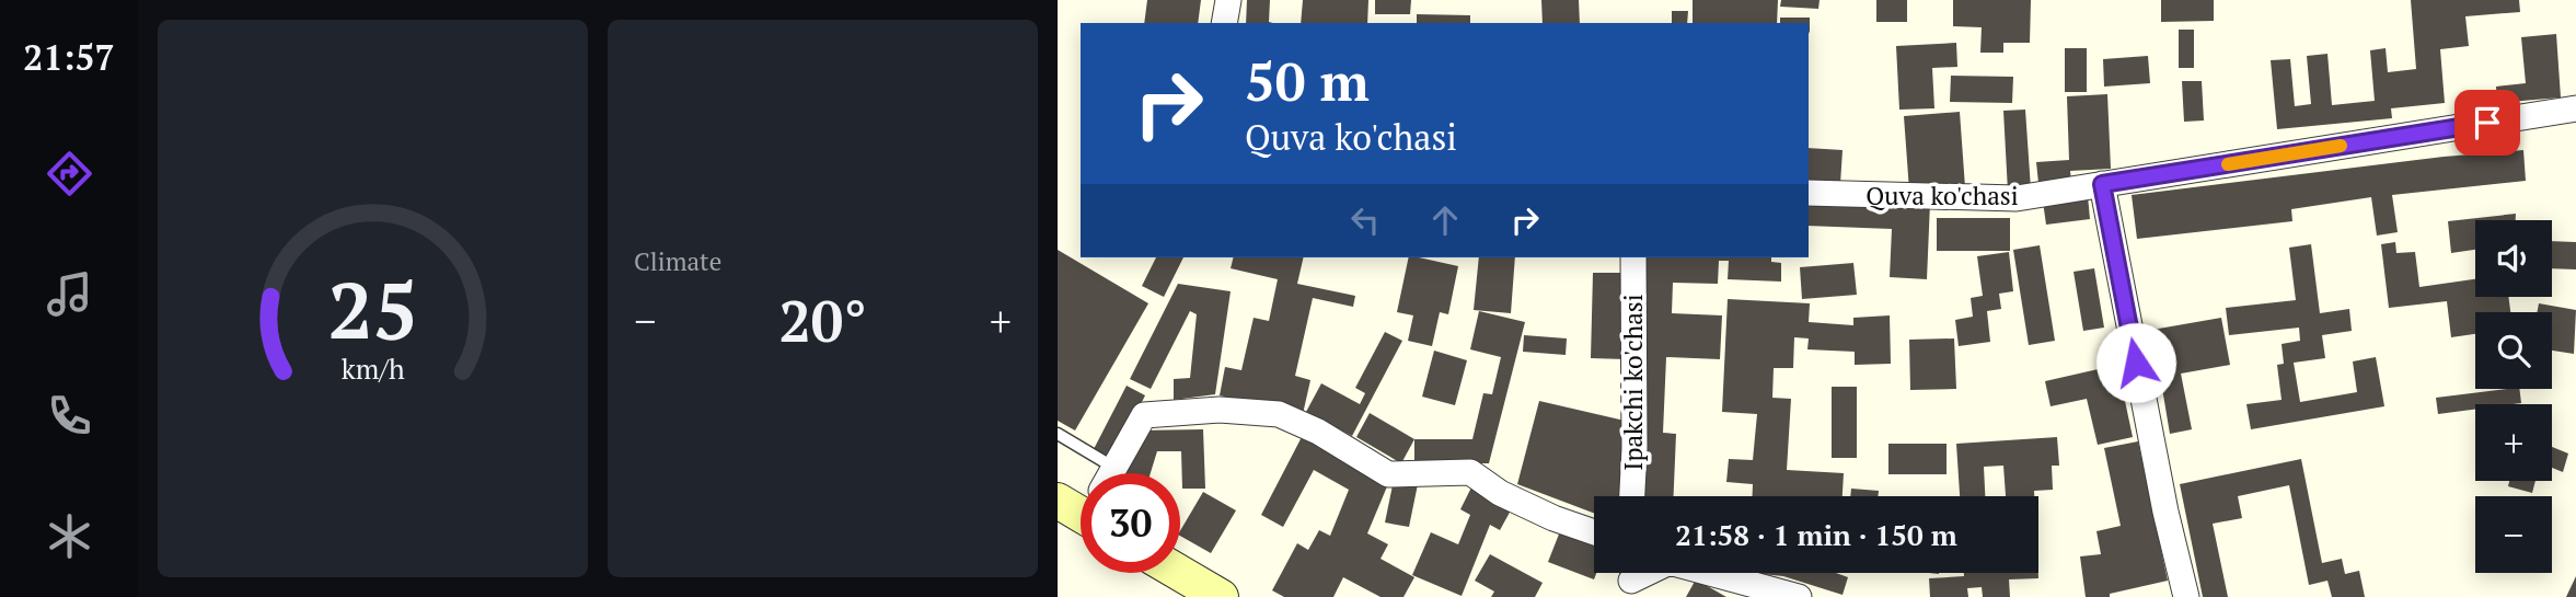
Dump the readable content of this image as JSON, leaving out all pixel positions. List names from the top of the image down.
{
  "streets": {
    "street": ["Quva ko'chasi", "Ipakchi ko'chasi"]
  },
  "page": {
    "tabs": "21:57",
    "tile": "Climate",
    "turn": ["50 m", "Quva ko'chasi"],
    "map_buttons": ["+", "−"],
    "heat": ["−", "20°", "+"],
    "limit": "30",
    "trip": "21:58 · 1 min · 150 m",
    "gauge": ["25", "km/h"]
  }
}
